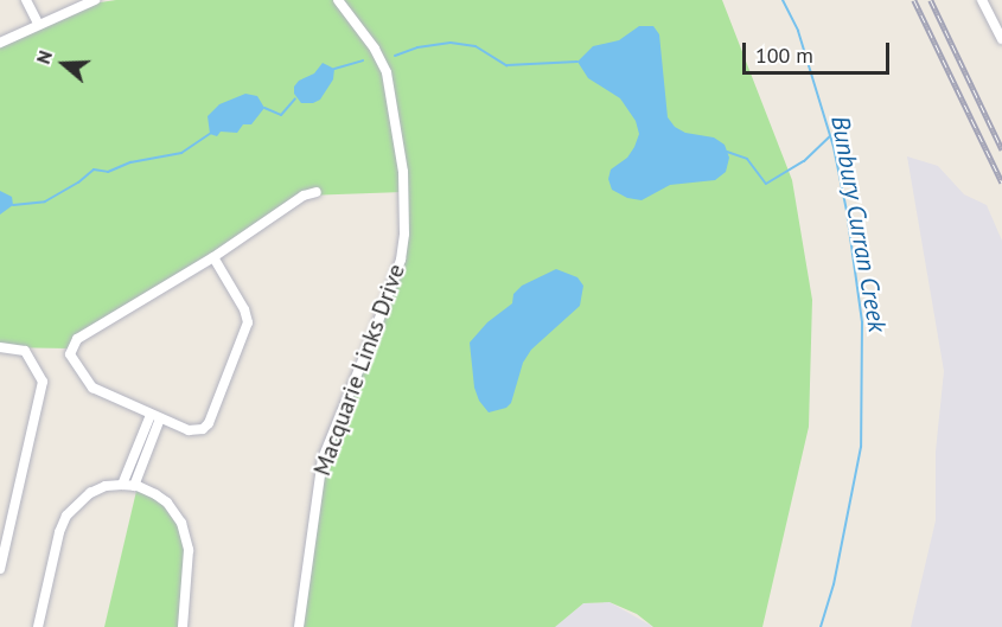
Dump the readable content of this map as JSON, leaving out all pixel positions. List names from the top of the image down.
{
  "streets": {
    "street": ["Macquarie Links Drive"]
  },
  "water": ["Bunbury Curran Creek"],
  "scale_bar": "100 m",
  "north": "left"
}
